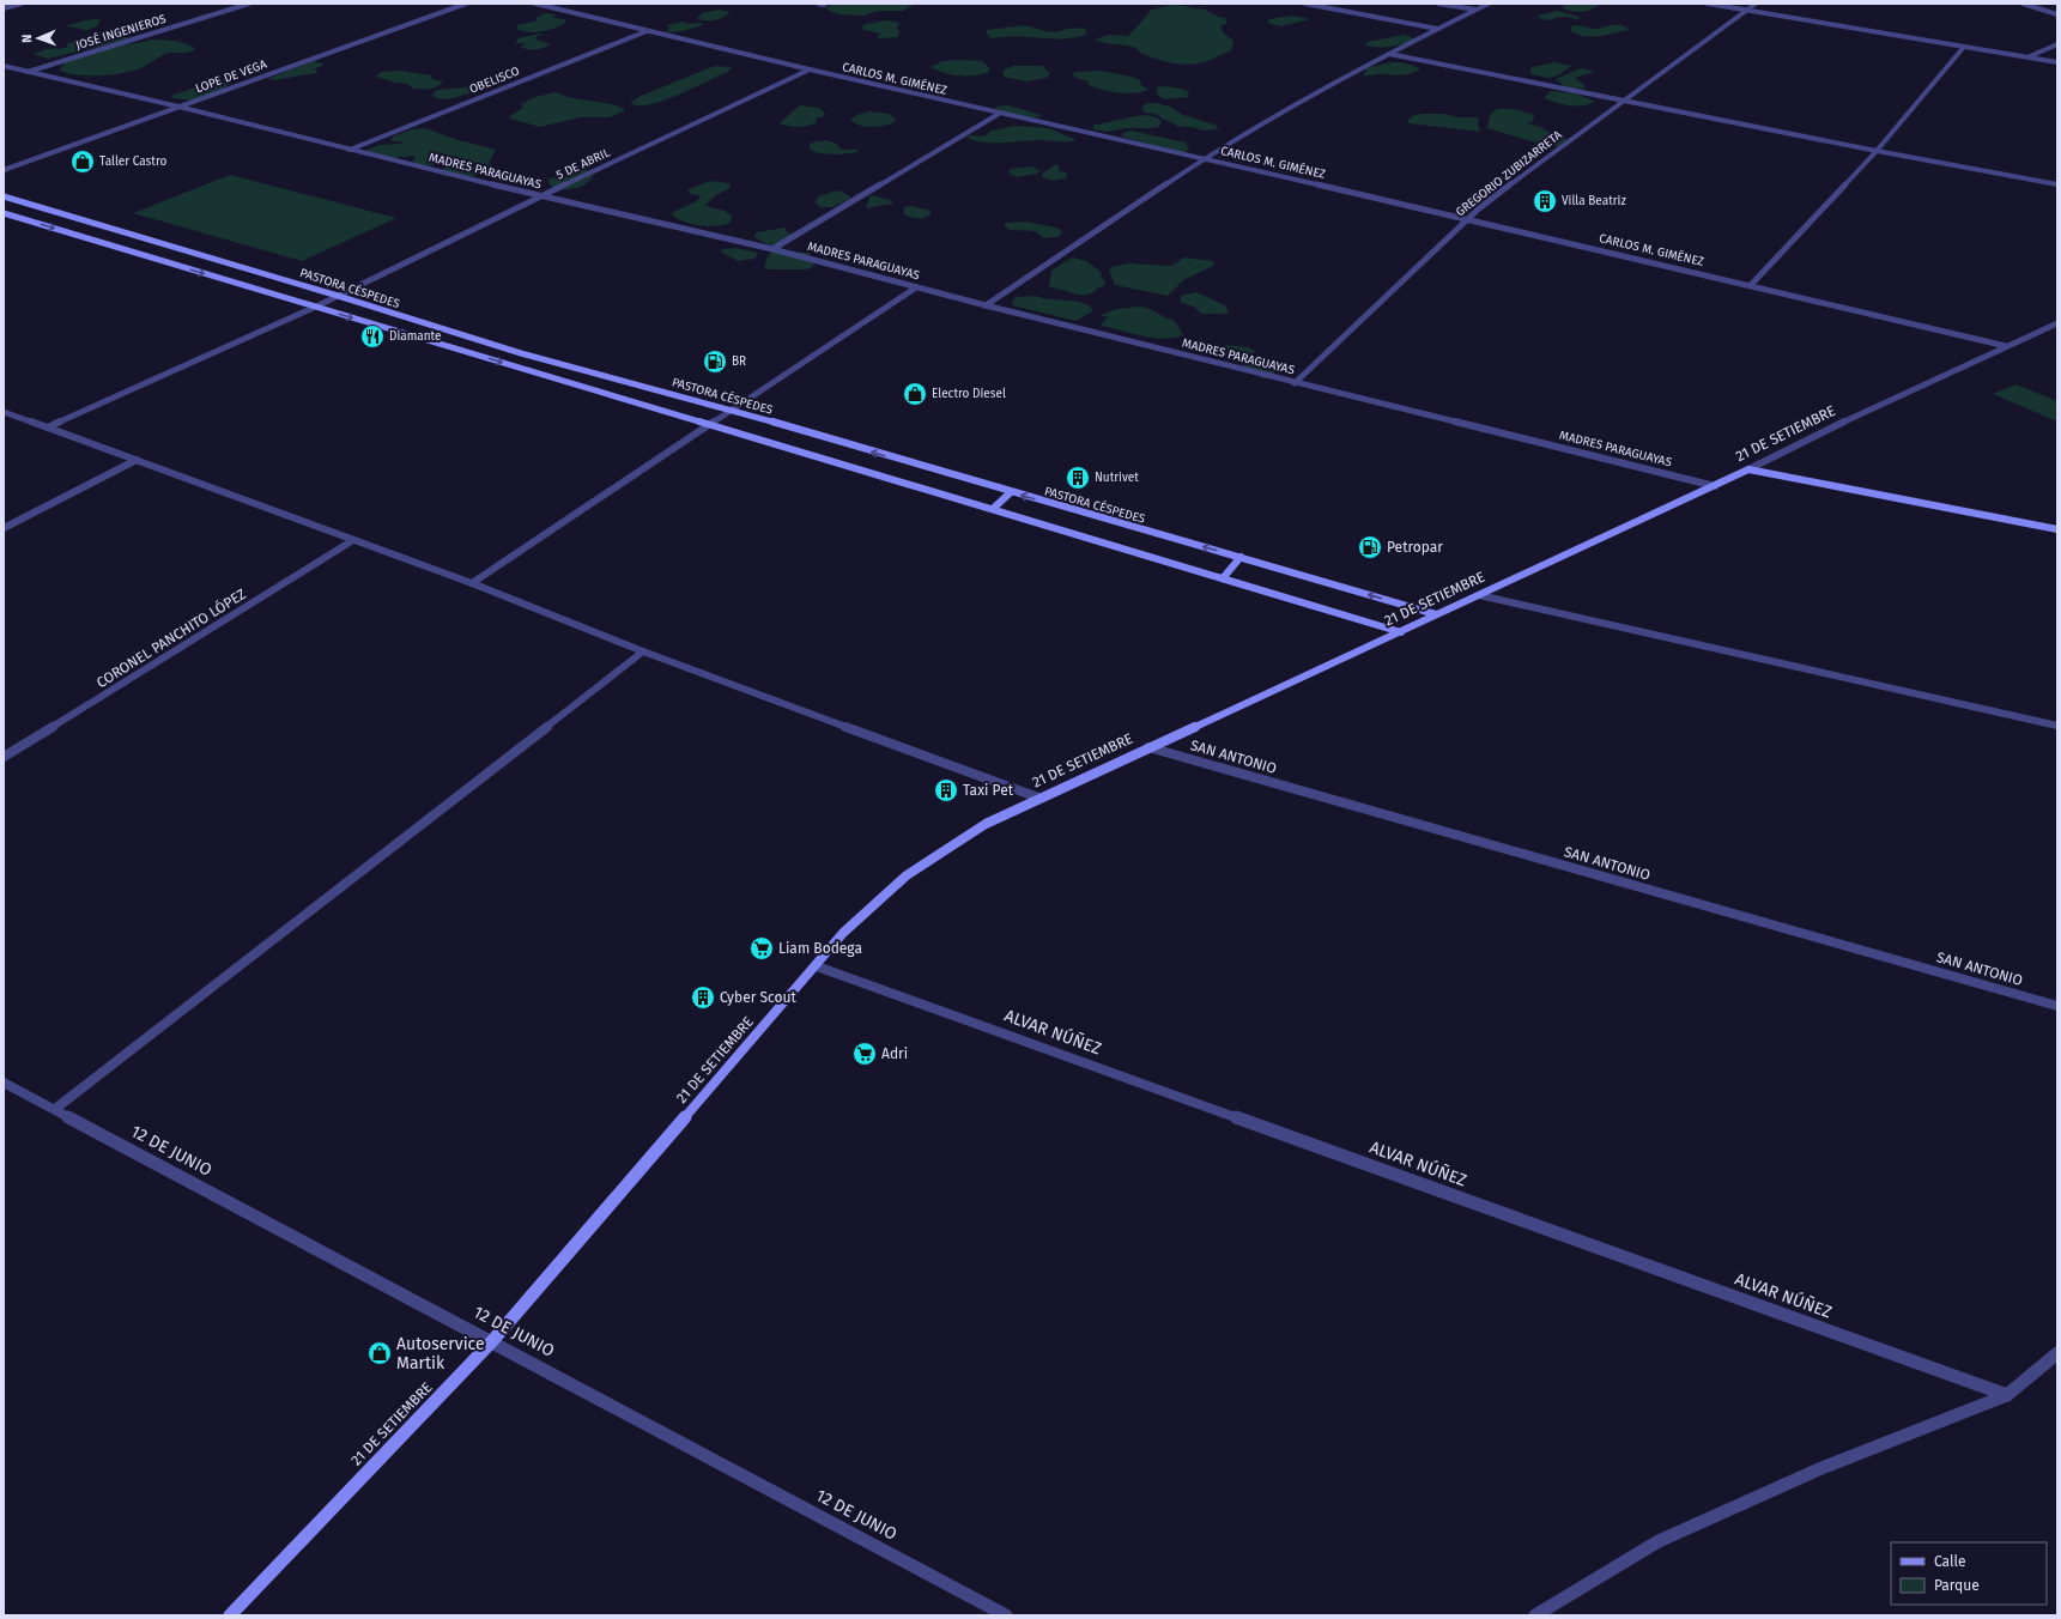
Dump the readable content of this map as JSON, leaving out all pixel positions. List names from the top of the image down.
{
  "streets": {
    "main road": ["PASTORA CÉSPEDES", "21 DE SETIEMBRE"],
    "street": [
      "JOSÉ INGENIEROS",
      "LOPE DE VEGA",
      "CARLOS M. GIMÉNEZ",
      "OBELISCO",
      "5 DE ABRIL",
      "MADRES PARAGUAYAS",
      "GREGORIO ZUBIZARRETA",
      "CORONEL PANCHITO LÓPEZ",
      "SAN ANTONIO",
      "ALVAR NÚÑEZ",
      "12 DE JUNIO"
    ]
  },
  "crossings": [
    ["JOSÉ INGENIEROS", "MADRES PARAGUAYAS"],
    ["LOPE DE VEGA", "MADRES PARAGUAYAS"],
    ["CARLOS M. GIMÉNEZ", "OBELISCO"],
    ["CARLOS M. GIMÉNEZ", "5 DE ABRIL"],
    ["CARLOS M. GIMÉNEZ", "GREGORIO ZUBIZARRETA"],
    ["CARLOS M. GIMÉNEZ", "21 DE SETIEMBRE"],
    ["OBELISCO", "MADRES PARAGUAYAS"],
    ["5 DE ABRIL", "MADRES PARAGUAYAS"],
    ["5 DE ABRIL", "PASTORA CÉSPEDES"],
    ["MADRES PARAGUAYAS", "GREGORIO ZUBIZARRETA"],
    ["MADRES PARAGUAYAS", "21 DE SETIEMBRE"],
    ["PASTORA CÉSPEDES", "21 DE SETIEMBRE"],
    ["21 DE SETIEMBRE", "SAN ANTONIO"],
    ["21 DE SETIEMBRE", "ALVAR NÚÑEZ"],
    ["21 DE SETIEMBRE", "12 DE JUNIO"]
  ],
  "places": {
    "shop": ["Taller Castro", "Electro Diesel", "Autoservice Martik"],
    "building": [
      "Villa Beatriz",
      "Nutrivet",
      "Taxi Pet",
      "Cyber Scout"
    ],
    "restaurant": ["Diamante"],
    "fuel station": ["BR", "Petropar"],
    "supermarket": ["Liam Bodega", "Adri"]
  },
  "legend": ["Calle", "Parque"],
  "north": "left"
}
